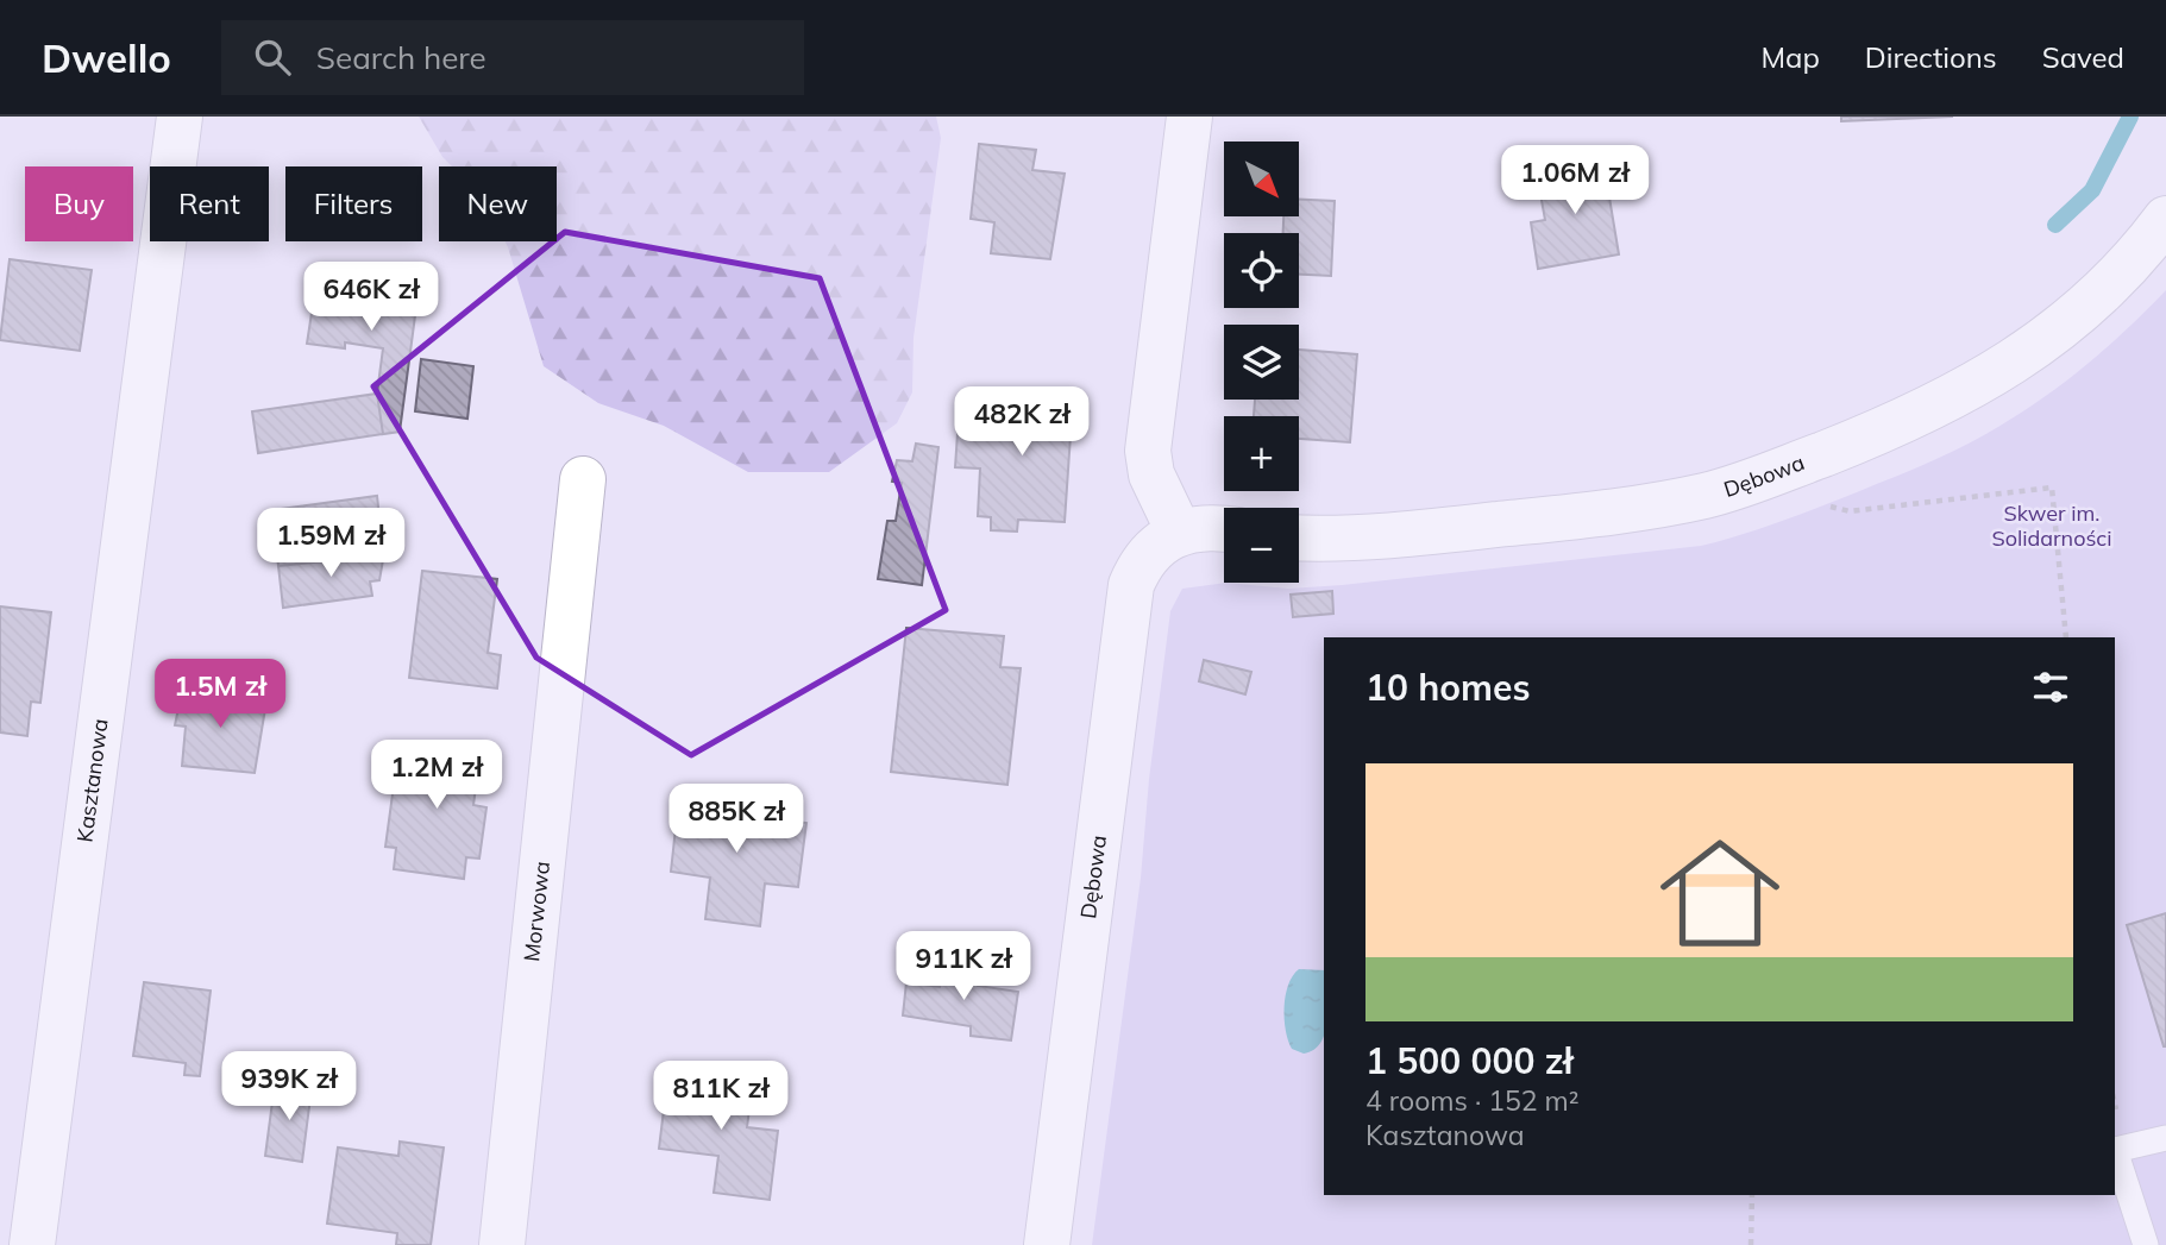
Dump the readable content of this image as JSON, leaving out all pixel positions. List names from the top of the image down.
{
  "streets": {
    "street": ["Dębowa", "Kasztanowa", "Morwowa"]
  },
  "parks": ["Skwer im. Solidarności"],
  "north": "bottom right",
  "page": {
    "header": "Dwello",
    "search": "Search here",
    "nav": ["Map", "Directions", "Saved"],
    "map_buttons": ["+", "−"],
    "price": [
      "1.06M zł",
      "646K zł",
      "482K zł",
      "1.59M zł",
      "1.5M zł",
      "1.2M zł",
      "885K zł",
      "911K zł",
      "939K zł",
      "811K zł"
    ],
    "chip": [
      "Buy",
      "Rent",
      "Filters",
      "New"
    ],
    "heading": "10 homes",
    "list": [
      {
        "name": "1 500 000 zł",
        "note": "4 rooms · 152 m² · Kasztanowa"
      }
    ]
  }
}
